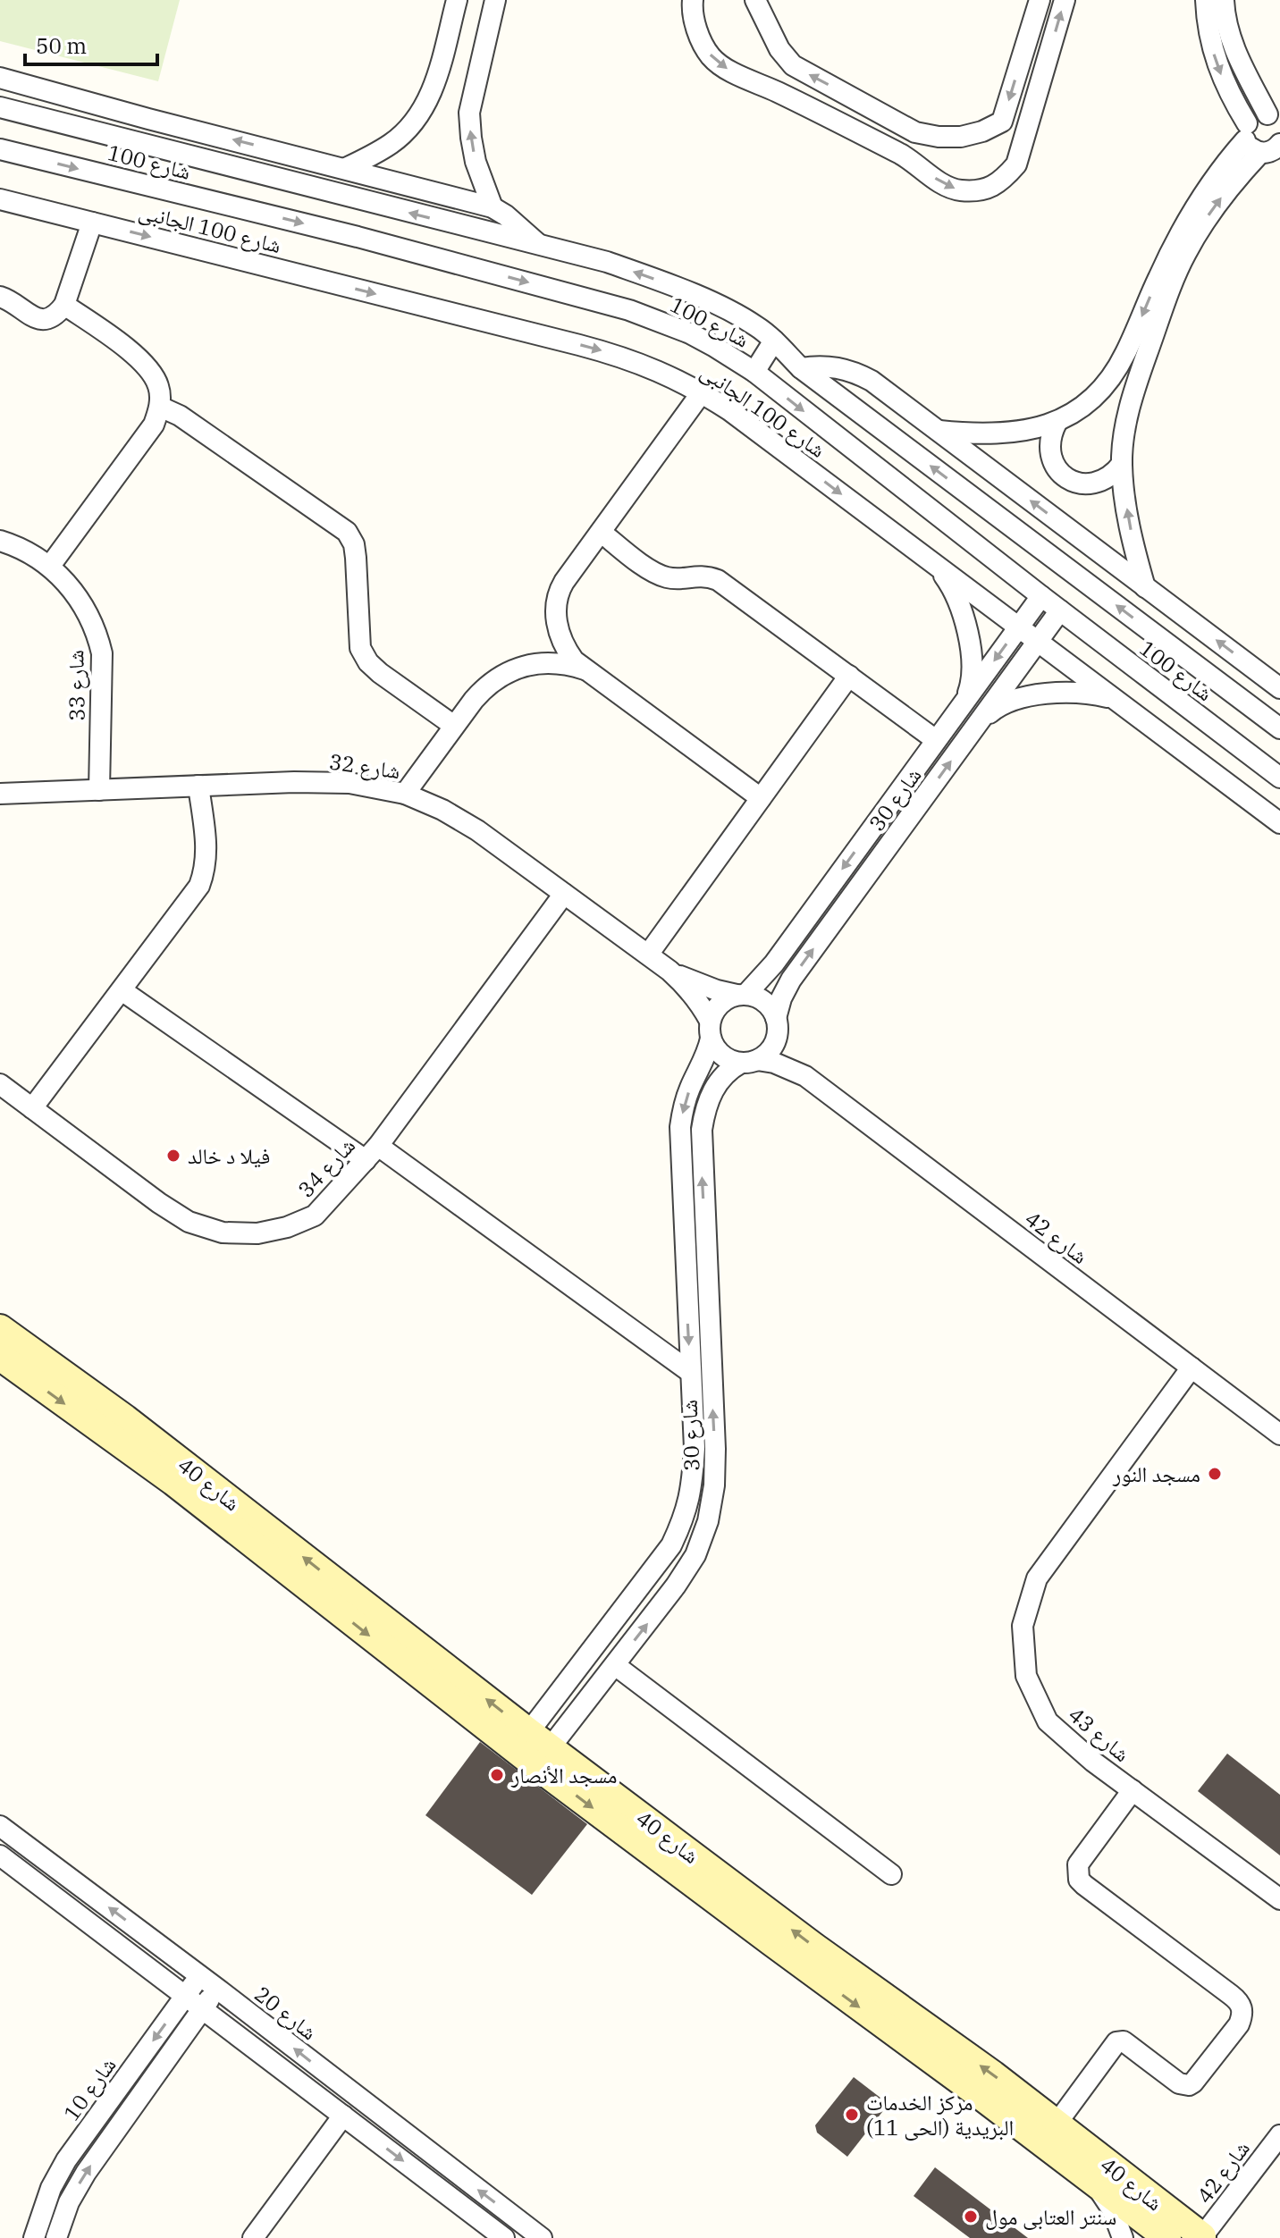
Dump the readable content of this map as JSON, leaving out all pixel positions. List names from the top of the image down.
{
  "streets": {
    "street": [
      "شارع 100",
      "شارع 100 الجانبى",
      "شارع 33",
      "شارع 32",
      "شارع 30",
      "شارع 34",
      "شارع 42",
      "شارع 40",
      "شارع 43",
      "شارع 20",
      "شارع 10"
    ]
  },
  "crossings": [
    ["شارع 100", "شارع 30"],
    ["شارع 100 الجانبى", "شارع 30"],
    ["شارع 33", "شارع 32"],
    ["شارع 32", "شارع 30"],
    ["شارع 32", "شارع 34"],
    ["شارع 32", "شارع 42"],
    ["شارع 30", "شارع 42"],
    ["شارع 30", "شارع 40"],
    ["شارع 42", "شارع 40"],
    ["شارع 42", "شارع 43"],
    ["شارع 20", "شارع 10"]
  ],
  "places": [
    "فيلا د خالد",
    "مسجد النور",
    "مسجد الأنصار",
    "مركز الخدمات البريدية (الحى 11)",
    "سنتر العتابى مول"
  ],
  "scale_bar": "50 m"
}
